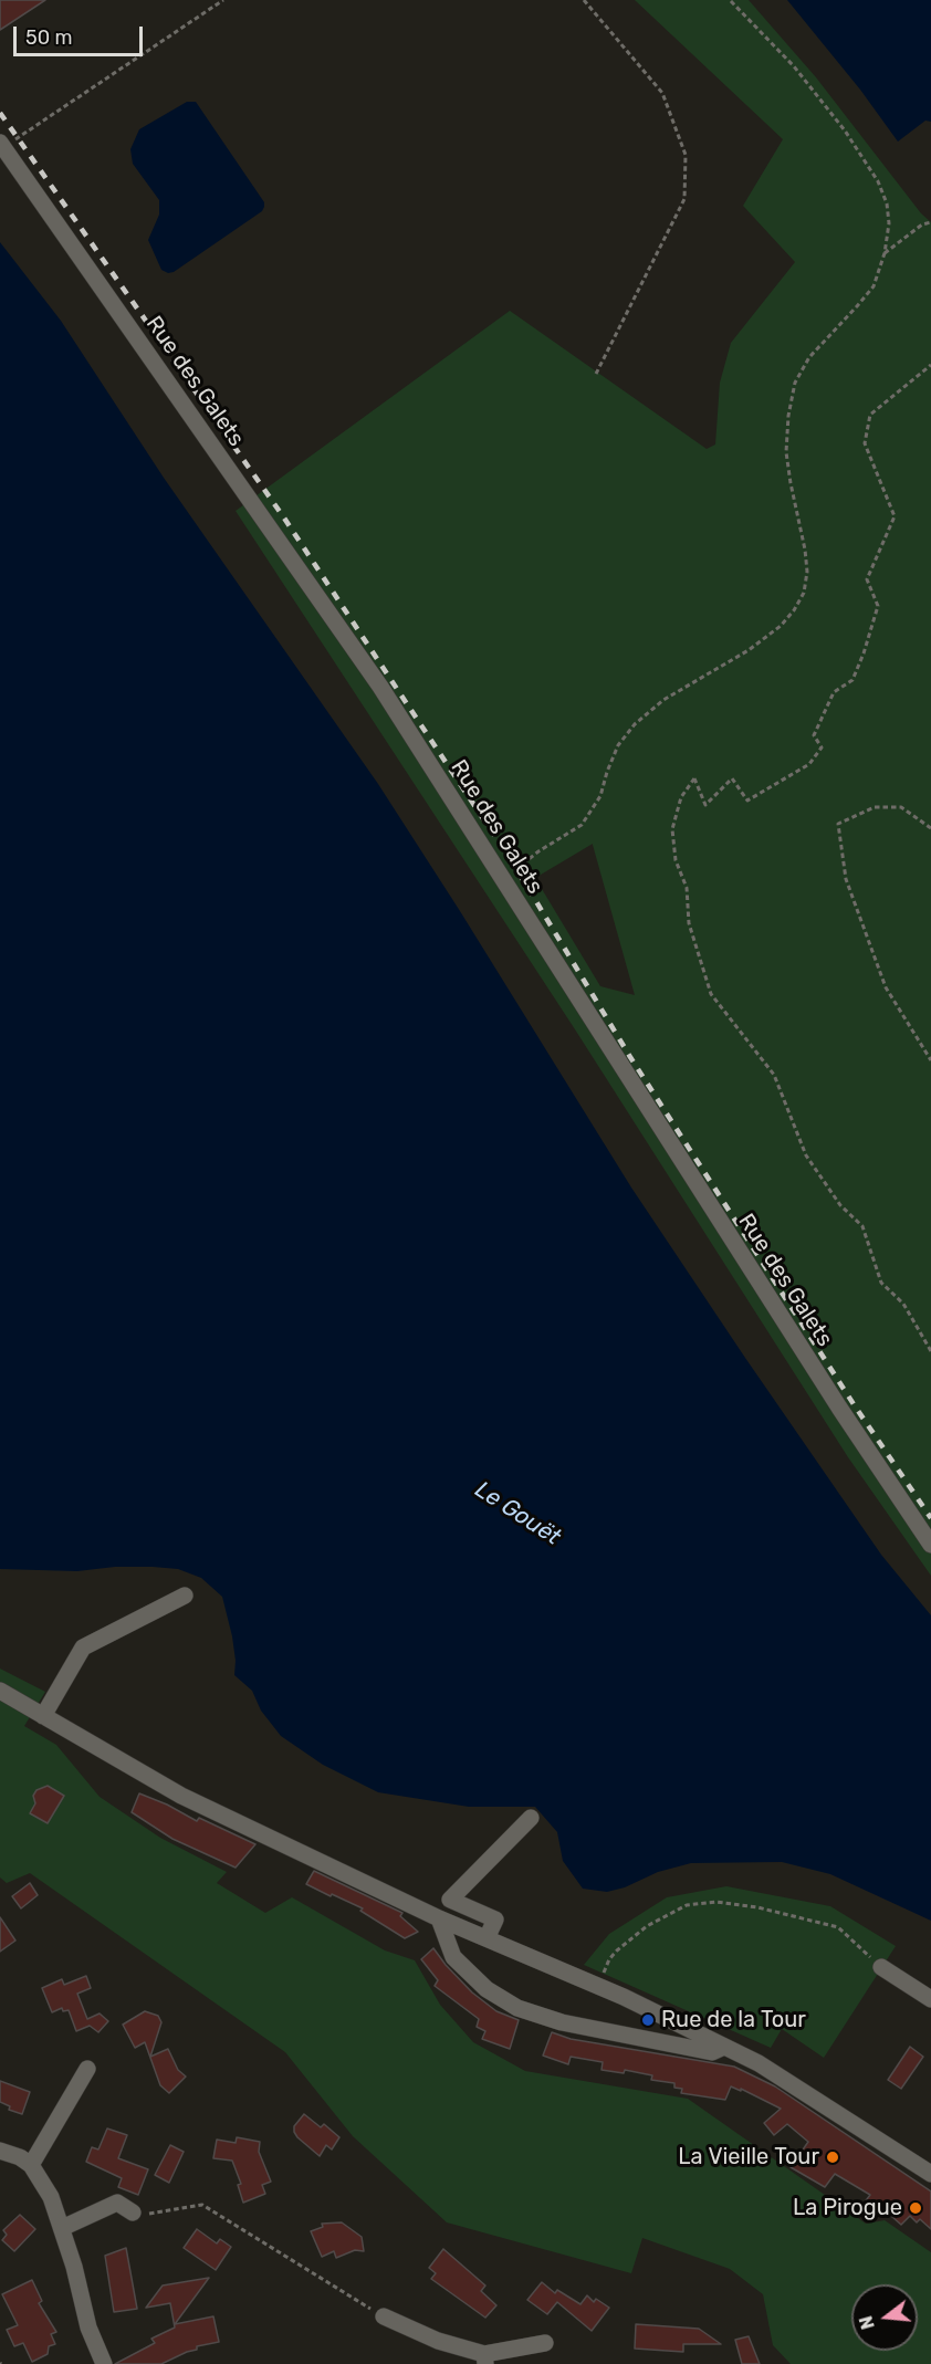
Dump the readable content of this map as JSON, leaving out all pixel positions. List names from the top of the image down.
{
  "streets": {
    "street": ["Rue des Galets"]
  },
  "water": ["Le Gouët"],
  "places": ["Rue de la Tour", "La Vieille Tour", "La Pirogue"],
  "scale_bar": "50 m",
  "north": "left"
}
